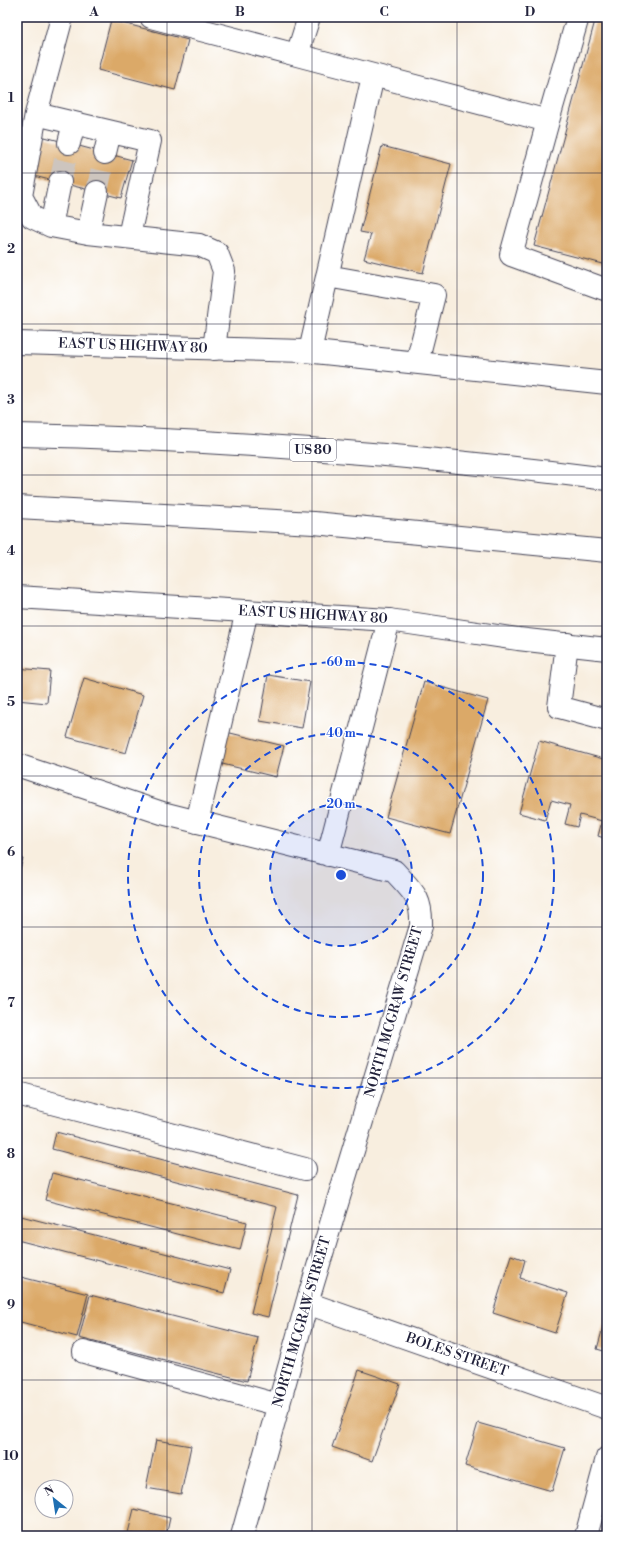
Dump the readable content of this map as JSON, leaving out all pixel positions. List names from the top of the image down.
{
  "streets": {
    "main road": [
      "EAST US HIGHWAY 80",
      "US 80",
      "NORTH MCGRAW STREET",
      "BOLES STREET"
    ]
  },
  "crossings": [
    ["NORTH MCGRAW STREET", "BOLES STREET"]
  ],
  "north": "top left",
  "grid": {
    "columns": [
      "A",
      "B",
      "C",
      "D"
    ],
    "rows": [
      "1",
      "2",
      "3",
      "4",
      "5",
      "6",
      "7",
      "8",
      "9",
      "10"
    ]
  },
  "rings": ["60 m", "40 m", "20 m"]
}
